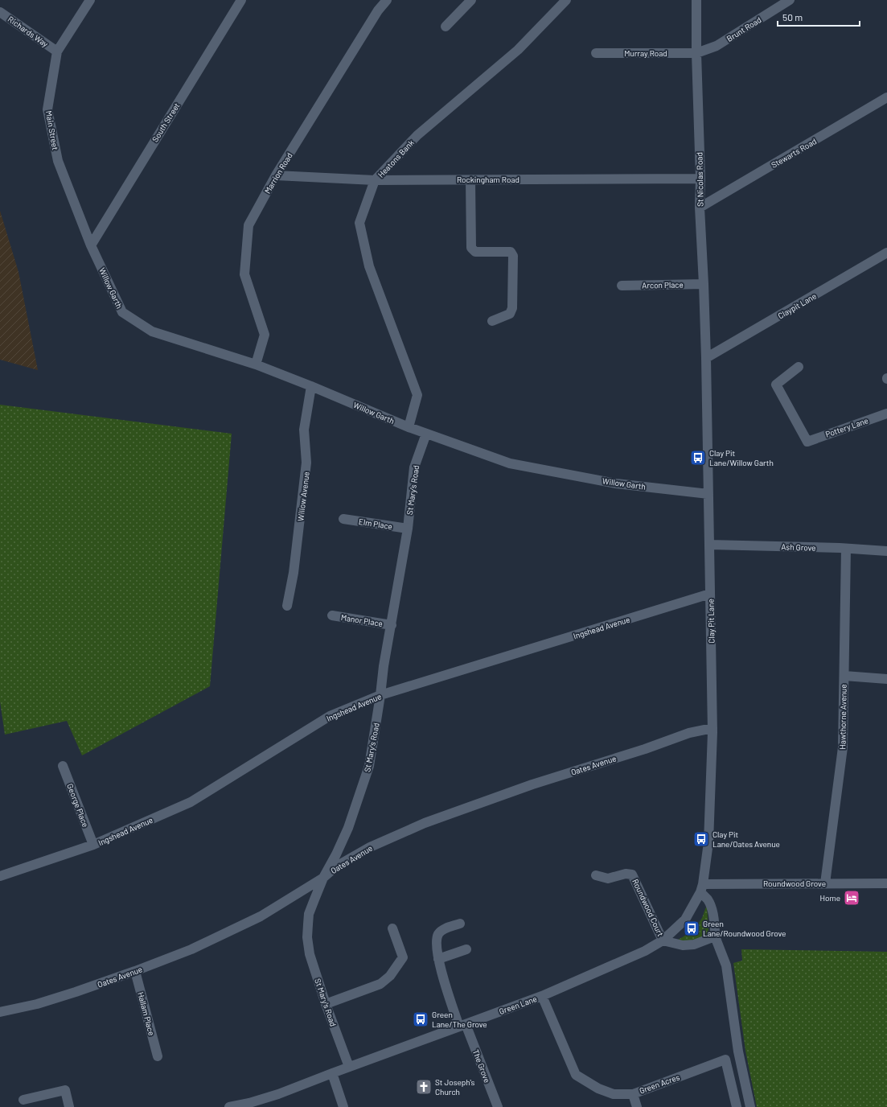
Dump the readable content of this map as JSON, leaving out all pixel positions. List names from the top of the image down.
{
  "streets": {
    "street": [
      "Brunt Road",
      "Richards Way",
      "Murray Road",
      "South Street",
      "Main Street",
      "Stewarts Road",
      "Heatons Bank",
      "Marrion Road",
      "Rockingham Road",
      "St Nicolas Road",
      "Arcon Place",
      "Willow Garth",
      "Claypit Lane",
      "Pottery Lane",
      "St Mary's Road",
      "Willow Avenue",
      "Elm Place",
      "Ash Grove",
      "Manor Place",
      "Clay Pit Lane",
      "Ingshead Avenue",
      "Hawthorne Avenue",
      "Oates Avenue",
      "George Place",
      "Roundwood Grove",
      "Roundwood Court",
      "Green Lane",
      "Hallam Place",
      "The Grove",
      "Green Acres"
    ]
  },
  "crossings": [
    ["Brunt Road", "Murray Road"],
    ["Brunt Road", "St Nicolas Road"],
    ["Richards Way", "Main Street"],
    ["Murray Road", "St Nicolas Road"],
    ["South Street", "Main Street"],
    ["South Street", "Willow Garth"],
    ["Main Street", "Willow Garth"],
    ["Stewarts Road", "St Nicolas Road"],
    ["Heatons Bank", "Rockingham Road"],
    ["Heatons Bank", "Willow Garth"],
    ["Marrion Road", "Rockingham Road"],
    ["Marrion Road", "Willow Garth"],
    ["Rockingham Road", "St Nicolas Road"],
    ["St Nicolas Road", "Arcon Place"],
    ["St Nicolas Road", "Claypit Lane"],
    ["St Nicolas Road", "Clay Pit Lane"],
    ["Willow Garth", "St Mary's Road"],
    ["Willow Garth", "Willow Avenue"],
    ["Willow Garth", "Clay Pit Lane"],
    ["Claypit Lane", "Clay Pit Lane"],
    ["St Mary's Road", "Elm Place"],
    ["St Mary's Road", "Manor Place"],
    ["St Mary's Road", "Ingshead Avenue"],
    ["St Mary's Road", "Oates Avenue"],
    ["St Mary's Road", "Green Lane"],
    ["Ash Grove", "Clay Pit Lane"],
    ["Ash Grove", "Hawthorne Avenue"],
    ["Clay Pit Lane", "Ingshead Avenue"],
    ["Clay Pit Lane", "Oates Avenue"],
    ["Clay Pit Lane", "Roundwood Grove"],
    ["Clay Pit Lane", "Green Lane"],
    ["Ingshead Avenue", "George Place"],
    ["Hawthorne Avenue", "Roundwood Grove"],
    ["Oates Avenue", "Hallam Place"],
    ["Roundwood Grove", "Green Lane"],
    ["Roundwood Court", "Green Lane"],
    ["Green Lane", "The Grove"],
    ["Green Lane", "Green Acres"]
  ],
  "places": {
    "bus stop": [
      "Clay Pit Lane/Willow Garth",
      "Clay Pit Lane/Oates Avenue",
      "Green Lane/Roundwood Grove",
      "Green Lane/The Grove"
    ],
    "hotel": ["Home"],
    "church": ["St Joseph's Church"]
  },
  "scale_bar": "50 m"
}
